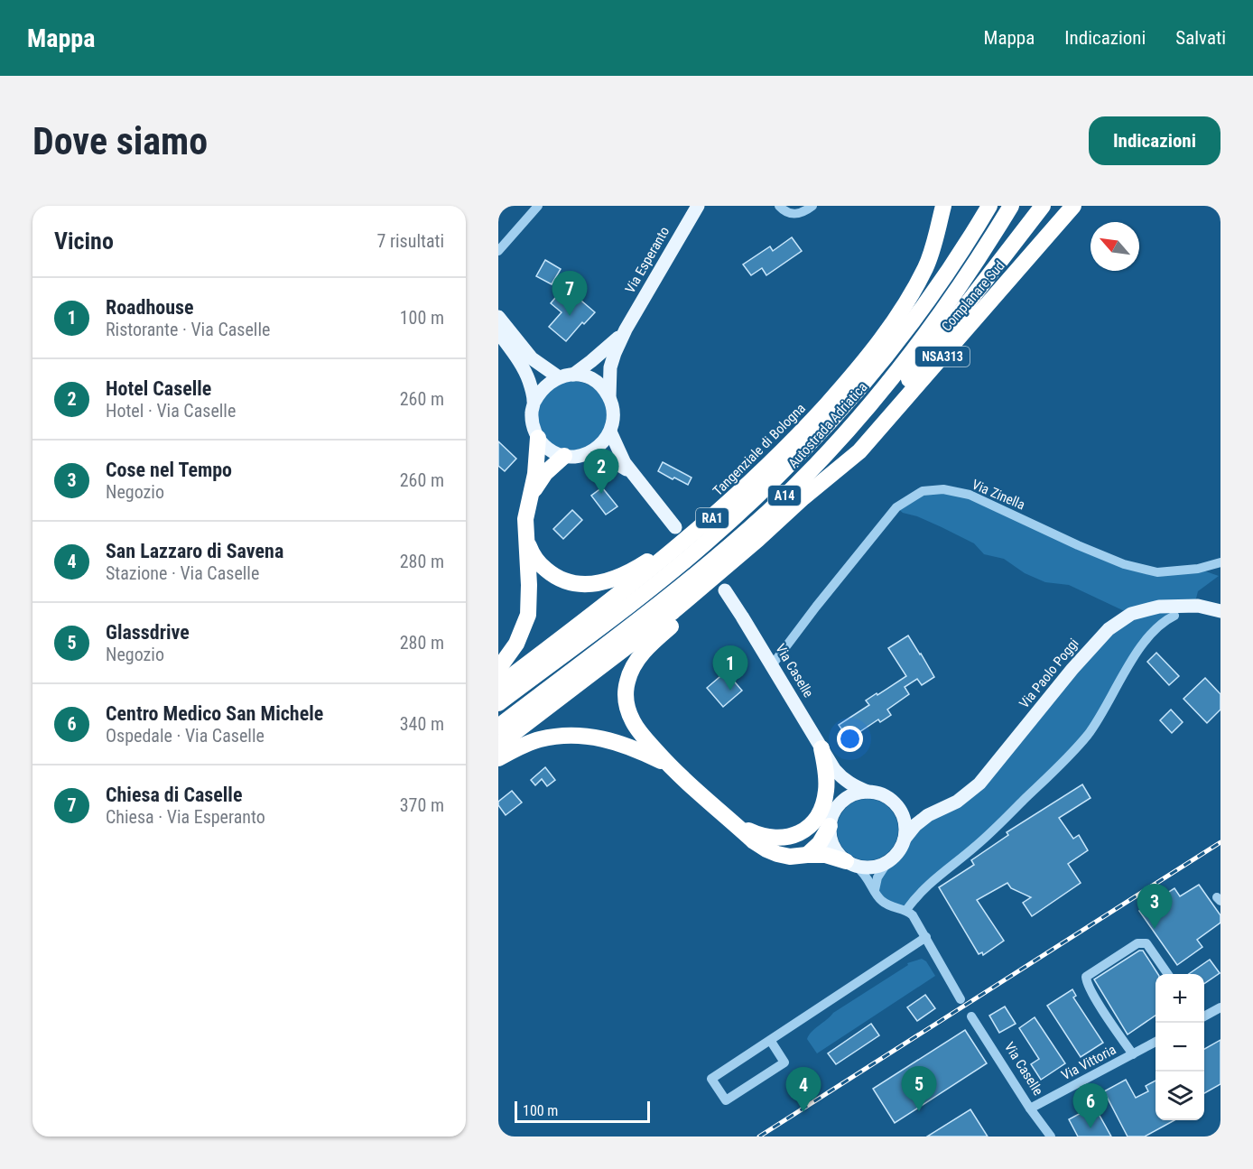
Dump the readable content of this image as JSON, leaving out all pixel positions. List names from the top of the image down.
{
  "streets": {
    "highway": [
      "Complanare Sud",
      "NSA313",
      "Autostrada Adriatica",
      "Tangenziale di Bologna",
      "A14",
      "RA1"
    ],
    "main road": ["Via Esperanto", "Via Caselle", "Via Paolo Poggi"],
    "street": ["Via Zinella", "Via Vittoria"]
  },
  "crossings": [
    ["Tangenziale di Bologna", "RA1"],
    ["Via Zinella", "Via Caselle"],
    ["Via Caselle", "Via Paolo Poggi"],
    ["Via Caselle", "Via Vittoria"]
  ],
  "scale_bar": "100 m",
  "north": "top left",
  "page": {
    "header": "Mappa",
    "nav": ["Mappa", "Indicazioni", "Salvati"],
    "buttons": "Indicazioni",
    "title": "Dove siamo",
    "heading": ["Vicino", "7 risultati"],
    "pins": [
      "7",
      "2",
      "1",
      "3",
      "5",
      "4",
      "6"
    ],
    "list": [
      {
        "mark": "1",
        "name": "Roadhouse",
        "note": "Ristorante · Via Caselle",
        "value": "100 m"
      },
      {
        "mark": "2",
        "name": "Hotel Caselle",
        "note": "Hotel · Via Caselle",
        "value": "260 m"
      },
      {
        "mark": "3",
        "name": "Cose nel Tempo",
        "note": "Negozio",
        "value": "260 m"
      },
      {
        "mark": "4",
        "name": "San Lazzaro di Savena",
        "note": "Stazione · Via Caselle",
        "value": "280 m"
      },
      {
        "mark": "5",
        "name": "Glassdrive",
        "note": "Negozio",
        "value": "280 m"
      },
      {
        "mark": "6",
        "name": "Centro Medico San Michele",
        "note": "Ospedale · Via Caselle",
        "value": "340 m"
      },
      {
        "mark": "7",
        "name": "Chiesa di Caselle",
        "note": "Chiesa · Via Esperanto",
        "value": "370 m"
      }
    ],
    "map_buttons": ["+", "−"],
    "scale": "100 m"
  }
}
